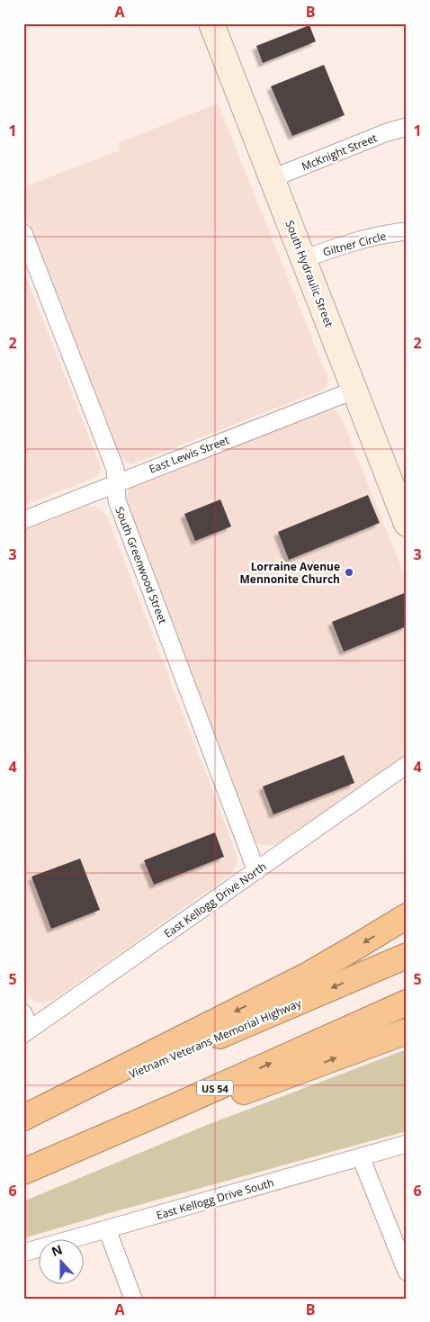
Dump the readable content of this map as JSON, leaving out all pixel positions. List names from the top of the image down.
{
  "streets": {
    "highway": ["Vietnam Veterans Memorial Highway", "US 54"],
    "street": [
      "McKnight Street",
      "Giltner Circle",
      "South Hydraulic Street",
      "East Lewis Street",
      "South Greenwood Street",
      "East Kellogg Drive North",
      "East Kellogg Drive South"
    ]
  },
  "crossings": [
    ["McKnight Street", "South Hydraulic Street"],
    ["Giltner Circle", "South Hydraulic Street"],
    ["South Hydraulic Street", "East Lewis Street"],
    ["East Lewis Street", "South Greenwood Street"],
    ["South Greenwood Street", "East Kellogg Drive North"]
  ],
  "places": ["Lorraine Avenue Mennonite Church"],
  "north": "top",
  "grid": {
    "columns": ["A", "B"],
    "rows": [
      "1",
      "2",
      "3",
      "4",
      "5",
      "6"
    ]
  }
}
